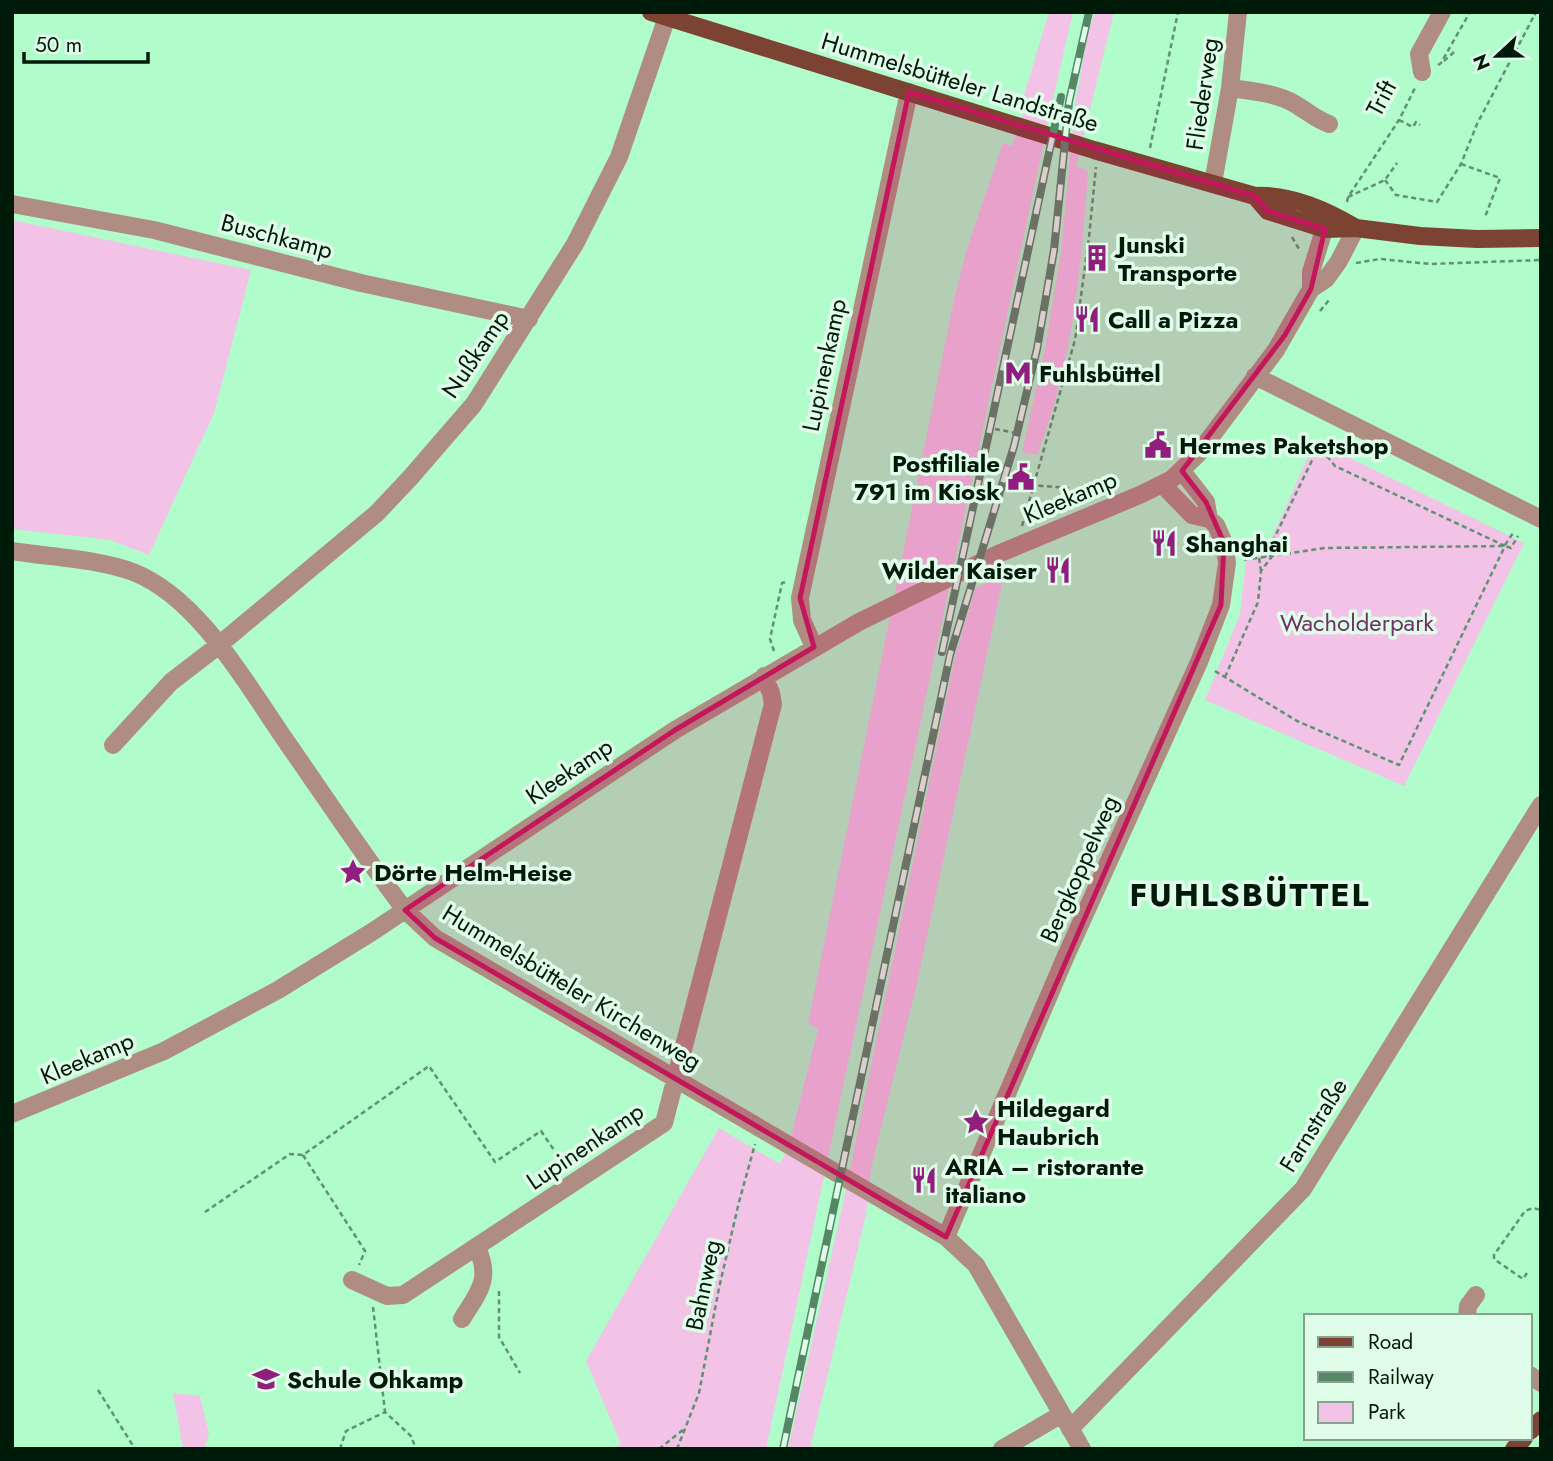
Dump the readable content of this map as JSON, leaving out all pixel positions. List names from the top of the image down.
{
  "streets": {
    "main road": ["Hummelsbütteler Landstraße"],
    "street": [
      "Fliederweg",
      "Trift",
      "Buschkamp",
      "Nußkamp",
      "Lupinenkamp",
      "Kleekamp",
      "Bergkoppelweg",
      "Hummelsbütteler Kirchenweg",
      "Farnstraße"
    ],
    "path": ["Bahnweg"]
  },
  "crossings": [
    ["Hummelsbütteler Landstraße", "Fliederweg"],
    ["Hummelsbütteler Landstraße", "Nußkamp"],
    ["Hummelsbütteler Landstraße", "Lupinenkamp"],
    ["Buschkamp", "Nußkamp"],
    ["Nußkamp", "Hummelsbütteler Kirchenweg"],
    ["Lupinenkamp", "Kleekamp"],
    ["Lupinenkamp", "Hummelsbütteler Kirchenweg"],
    ["Kleekamp", "Hummelsbütteler Kirchenweg"],
    ["Bergkoppelweg", "Hummelsbütteler Kirchenweg"],
    ["Hummelsbütteler Kirchenweg", "Farnstraße"],
    ["Hummelsbütteler Kirchenweg", "Bahnweg"]
  ],
  "districts": ["FUHLSBÜTTEL"],
  "parks": ["Wacholderpark"],
  "places": {
    "building": ["Junski Transporte"],
    "restaurant": [
      "Call a Pizza",
      "Shanghai",
      "Wilder Kaiser",
      "ARIA – ristorante italiano"
    ],
    "metro station": ["Fuhlsbüttel"],
    "public building": ["Hermes Paketshop", "Postfiliale 791 im Kiosk"],
    "place": ["Dörte Helm-Heise", "Hildegard Haubrich"],
    "school or university": ["Schule Ohkamp"]
  },
  "legend": ["Road", "Railway", "Park"],
  "scale_bar": "50 m",
  "north": "left"
}
